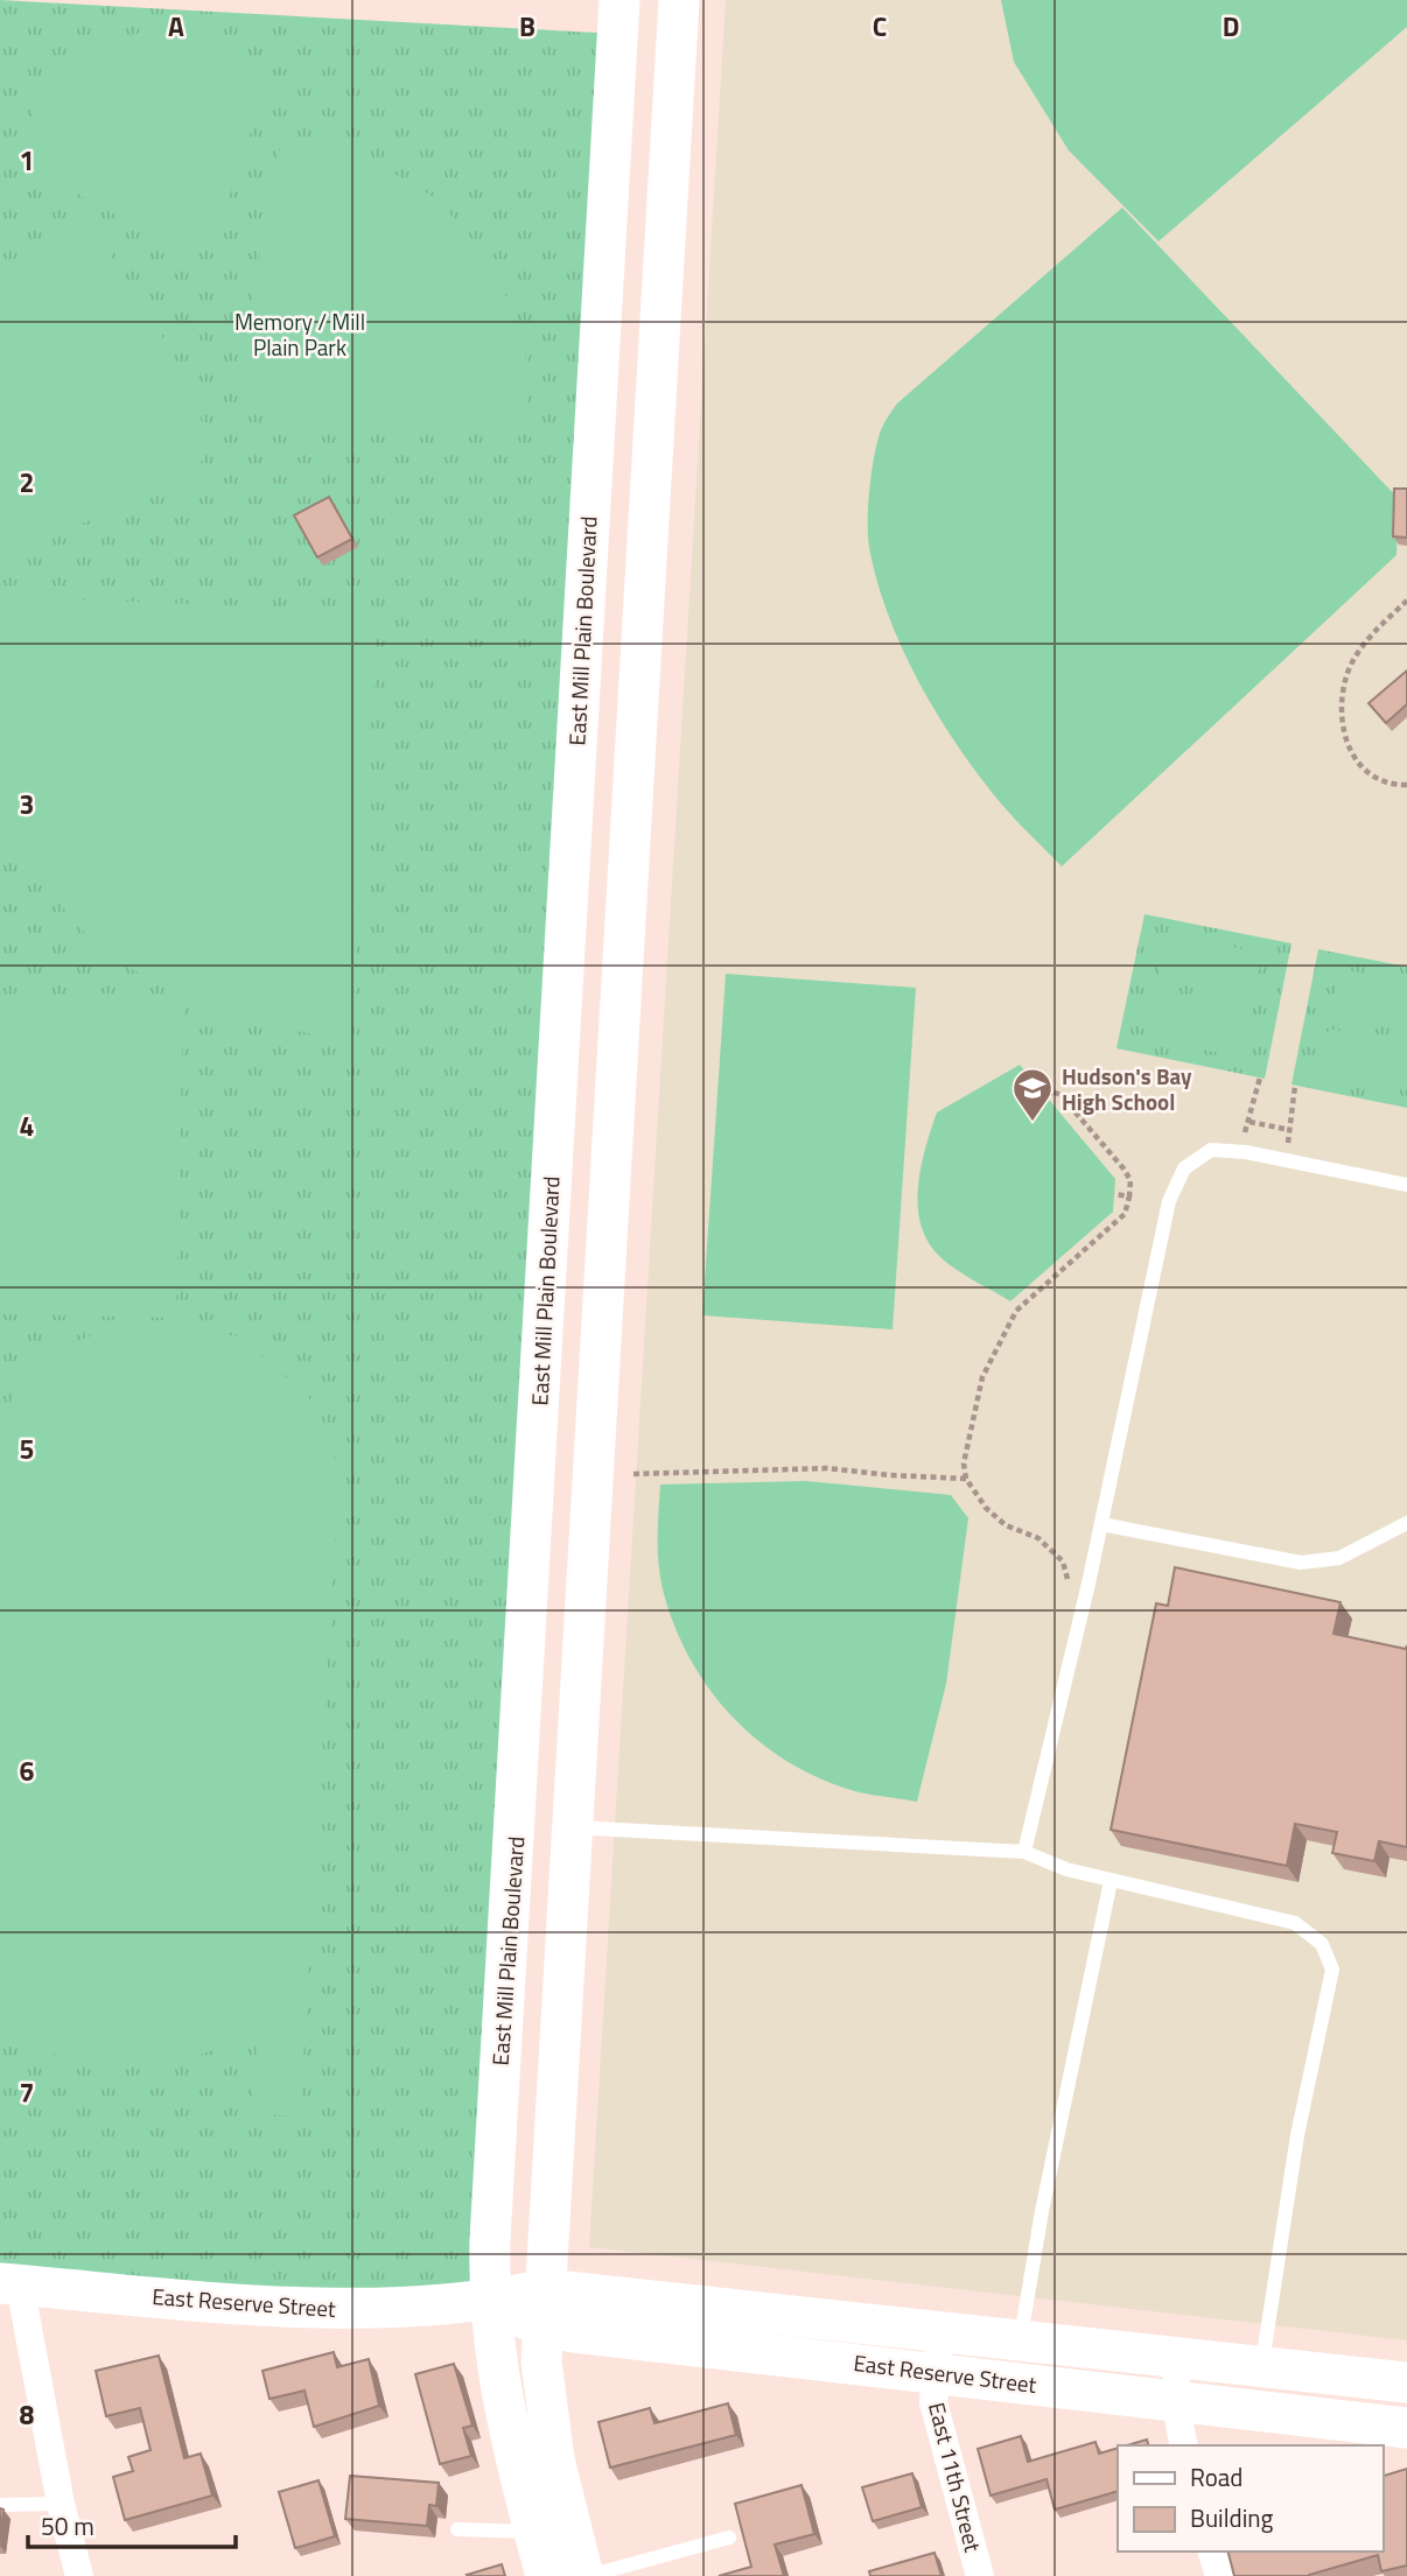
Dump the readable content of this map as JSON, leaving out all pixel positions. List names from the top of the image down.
{
  "streets": {
    "main road": ["East Mill Plain Boulevard", "East Reserve Street"],
    "street": ["East 11th Street"]
  },
  "crossings": [
    ["East Mill Plain Boulevard", "East Reserve Street"],
    ["East Reserve Street", "East 11th Street"]
  ],
  "parks": ["Memory / Mill Plain Park"],
  "places": {
    "school or university": ["Hudson's Bay High School"]
  },
  "legend": ["Road", "Building"],
  "scale_bar": "50 m",
  "grid": {
    "columns": [
      "A",
      "B",
      "C",
      "D"
    ],
    "rows": [
      "1",
      "2",
      "3",
      "4",
      "5",
      "6",
      "7",
      "8"
    ]
  }
}
